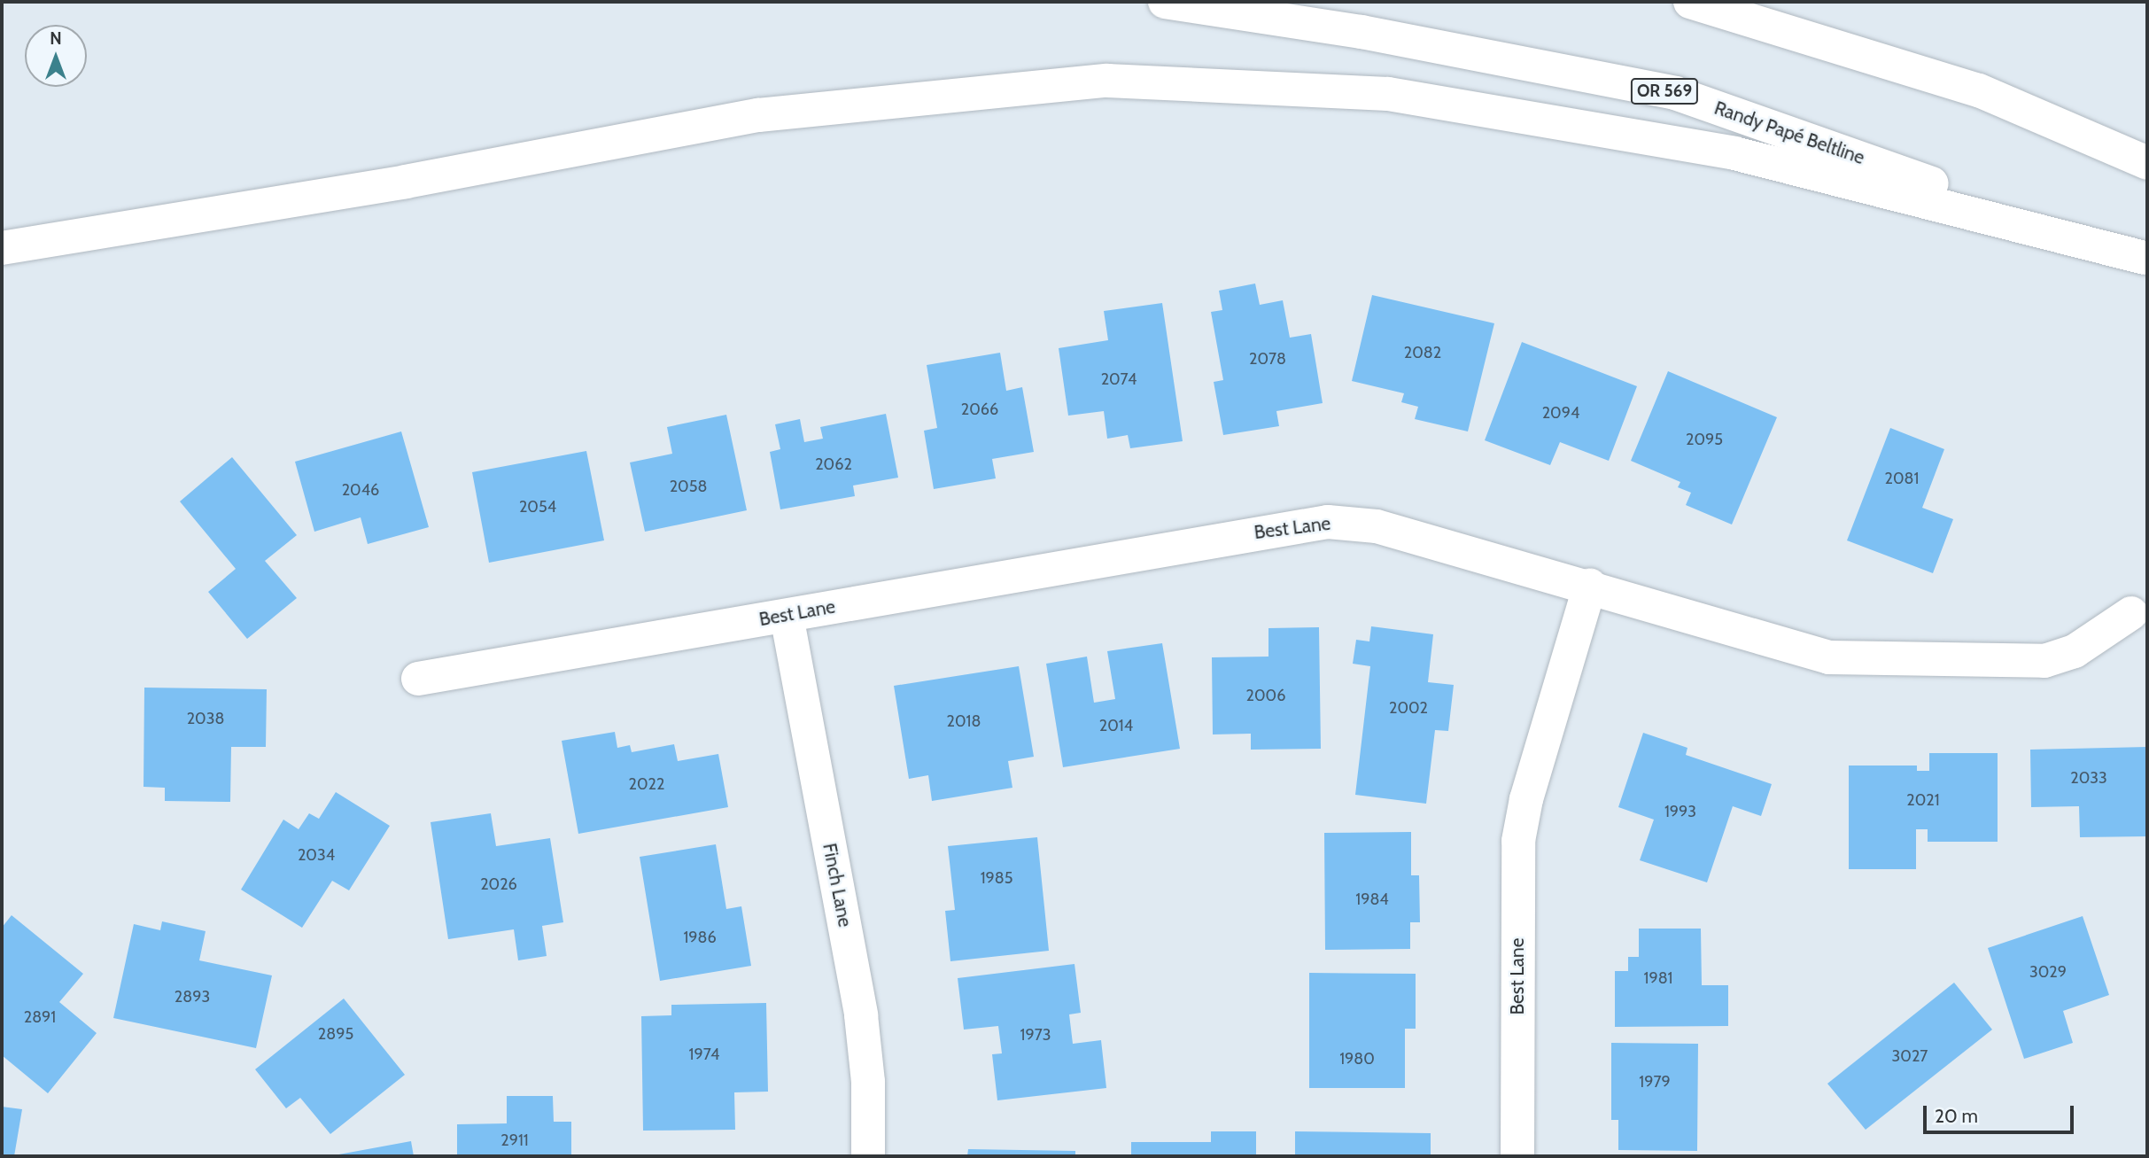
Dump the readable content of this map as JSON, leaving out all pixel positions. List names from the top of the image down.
{
  "streets": {
    "main road": [
      "OR 569",
      "Randy Papé Beltline",
      "Best Lane",
      "Finch Lane"
    ]
  },
  "crossings": [
    ["Best Lane", "Finch Lane"]
  ],
  "house_numbers": [
    "2082",
    "2078",
    "2074",
    "2066",
    "2094",
    "2095",
    "2062",
    "2081",
    "2058",
    "2046",
    "2054",
    "2006",
    "2002",
    "2038",
    "2018",
    "2014",
    "2033",
    "2022",
    "2021",
    "1993",
    "2034",
    "1985",
    "2026",
    "1984",
    "1986",
    "3029",
    "1981",
    "2893",
    "2891",
    "2895",
    "1973",
    "1974",
    "3027",
    "1980",
    "1979",
    "2911"
  ],
  "scale_bar": "20 m",
  "north": "top"
}
